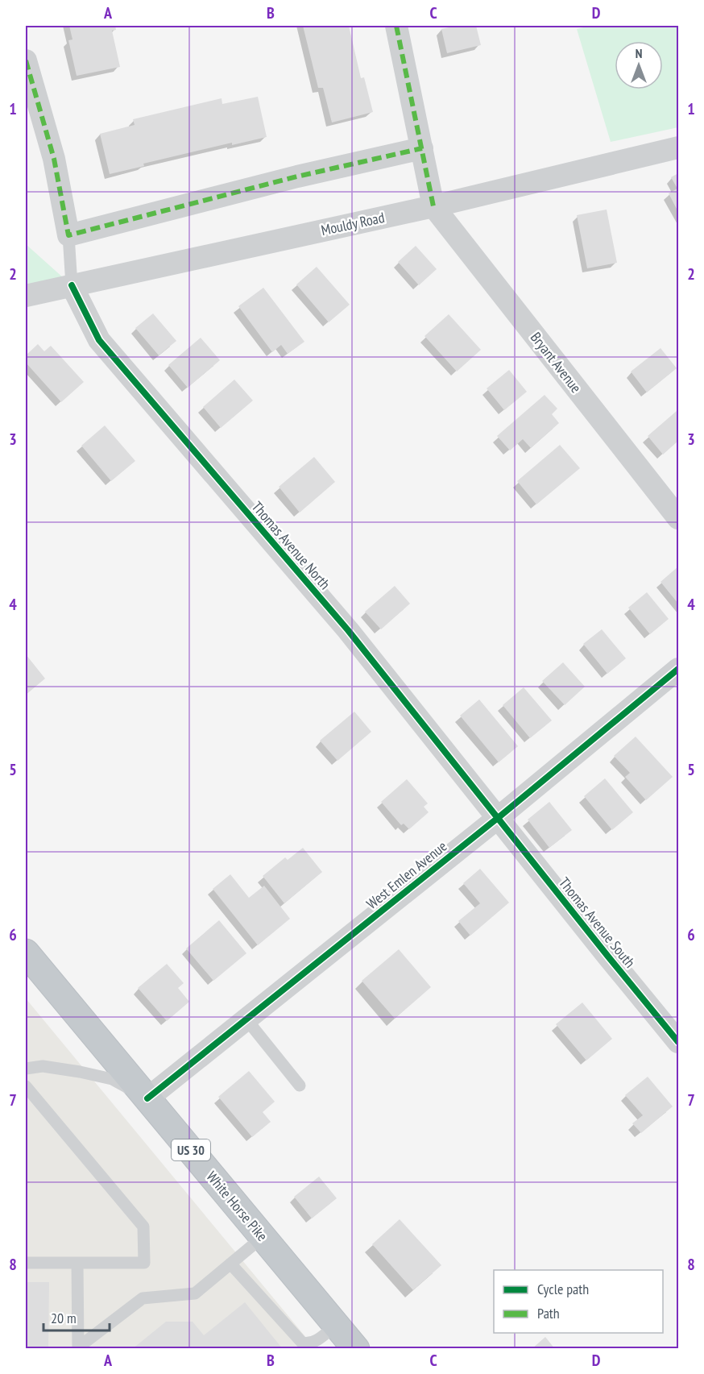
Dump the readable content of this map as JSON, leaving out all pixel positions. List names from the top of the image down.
{
  "streets": {
    "highway": ["US 30", "White Horse Pike"],
    "street": [
      "Mouldy Road",
      "Bryant Avenue",
      "Thomas Avenue North",
      "West Emlen Avenue",
      "Thomas Avenue South"
    ]
  },
  "crossings": [
    ["Mouldy Road", "Bryant Avenue"],
    ["Mouldy Road", "Thomas Avenue North"],
    ["Thomas Avenue North", "West Emlen Avenue"],
    ["Thomas Avenue North", "Thomas Avenue South"],
    ["West Emlen Avenue", "Thomas Avenue South"],
    ["West Emlen Avenue", "White Horse Pike"]
  ],
  "legend": ["Cycle path", "Path"],
  "scale_bar": "20 m",
  "north": "top",
  "grid": {
    "columns": [
      "A",
      "B",
      "C",
      "D"
    ],
    "rows": [
      "1",
      "2",
      "3",
      "4",
      "5",
      "6",
      "7",
      "8"
    ]
  }
}
